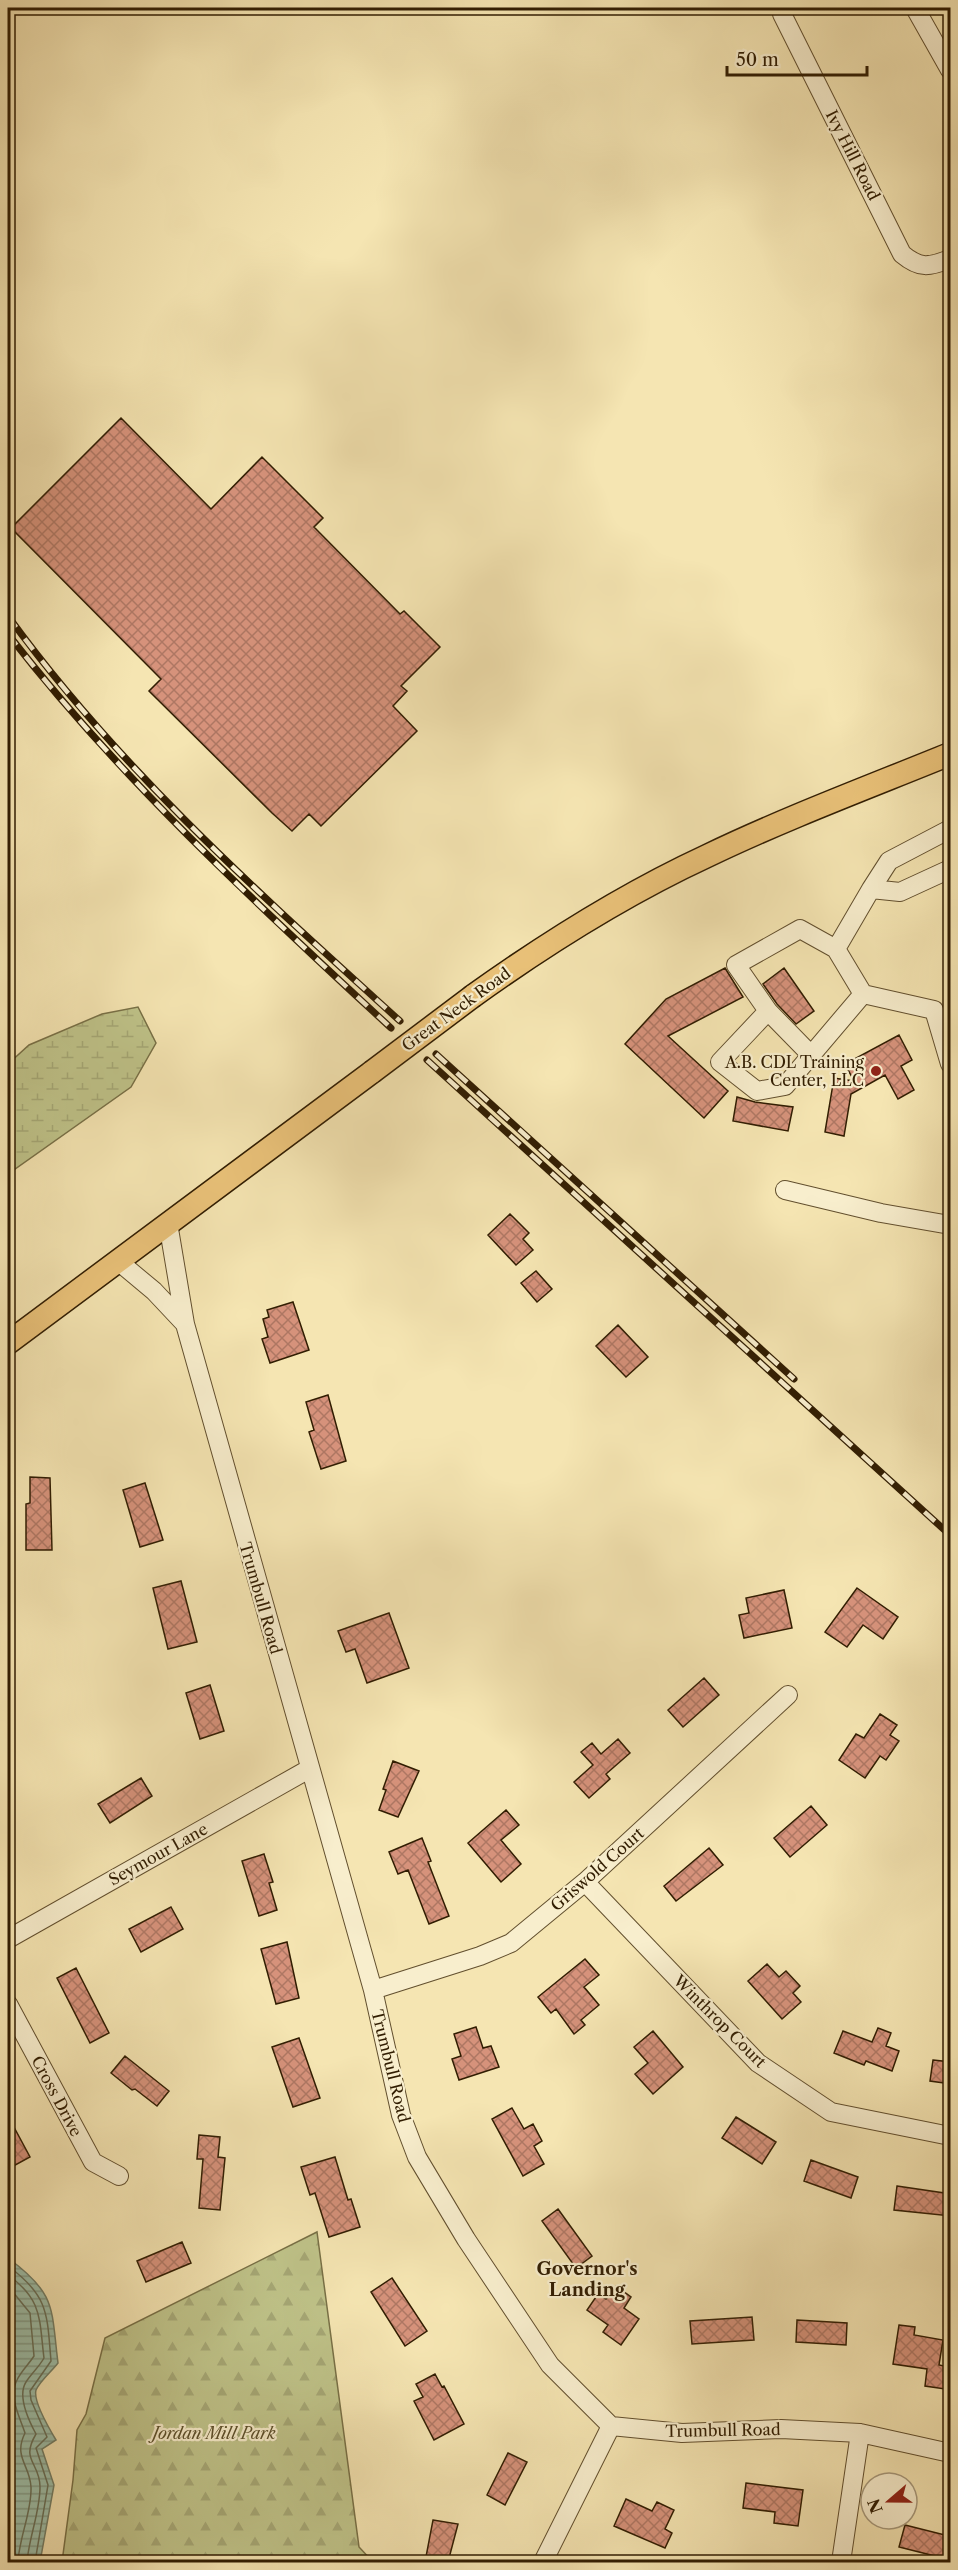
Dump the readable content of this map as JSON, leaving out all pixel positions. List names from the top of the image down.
{
  "streets": {
    "main road": ["Great Neck Road"],
    "street": [
      "Ivy Hill Road",
      "Trumbull Road",
      "Seymour Lane",
      "Griswold Court",
      "Winthrop Court",
      "Cross Drive"
    ]
  },
  "crossings": [
    ["Great Neck Road", "Trumbull Road"],
    ["Trumbull Road", "Seymour Lane"],
    ["Trumbull Road", "Griswold Court"],
    ["Griswold Court", "Winthrop Court"]
  ],
  "districts": ["Governor's Landing"],
  "parks": ["Jordan Mill Park"],
  "places": ["A.B. CDL Training Center, LLC"],
  "scale_bar": "50 m",
  "north": "left"
}
